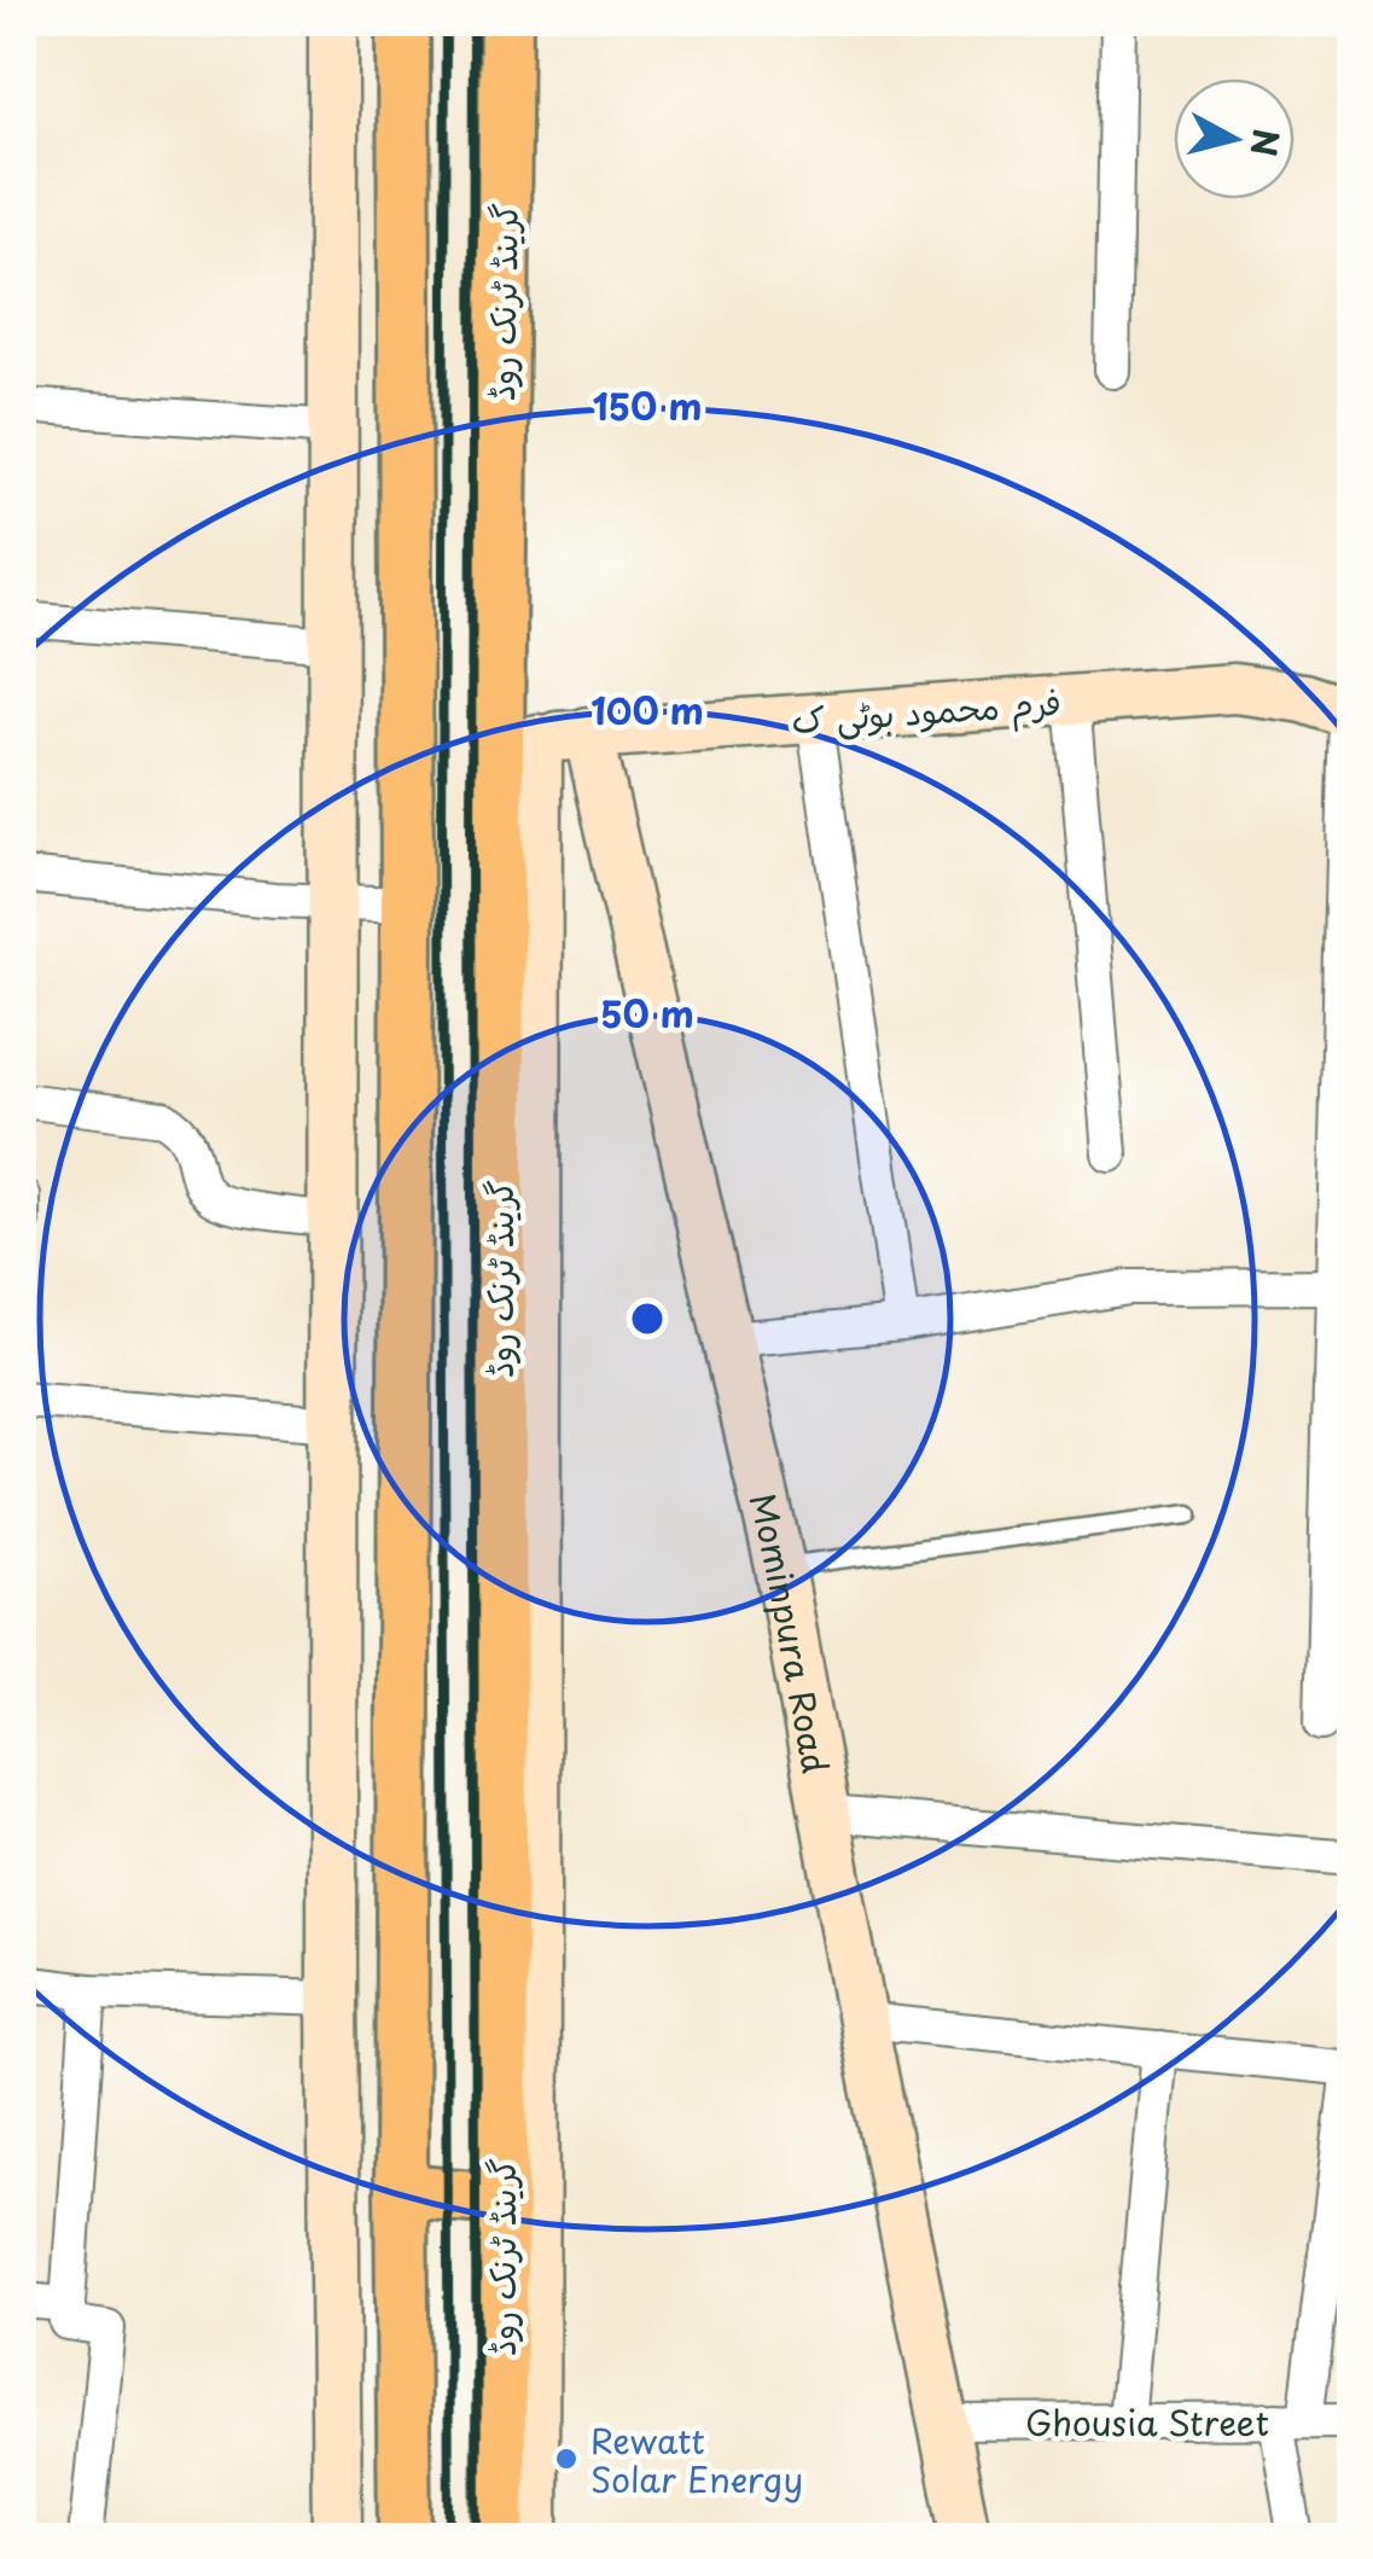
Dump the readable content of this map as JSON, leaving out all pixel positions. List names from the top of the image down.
{
  "streets": {
    "main road": ["گرینڈ ٹرنک روڈ"],
    "street": ["فرم محمود بوٹی ک", "Mominpura Road", "Ghousia Street"]
  },
  "crossings": [
    ["گرینڈ ٹرنک روڈ", "فرم محمود بوٹی ک"],
    ["فرم محمود بوٹی ک", "Mominpura Road"],
    ["Mominpura Road", "Ghousia Street"]
  ],
  "places": ["Rewatt Solar Energy"],
  "north": "right",
  "rings": ["150 m", "100 m", "50 m"]
}
